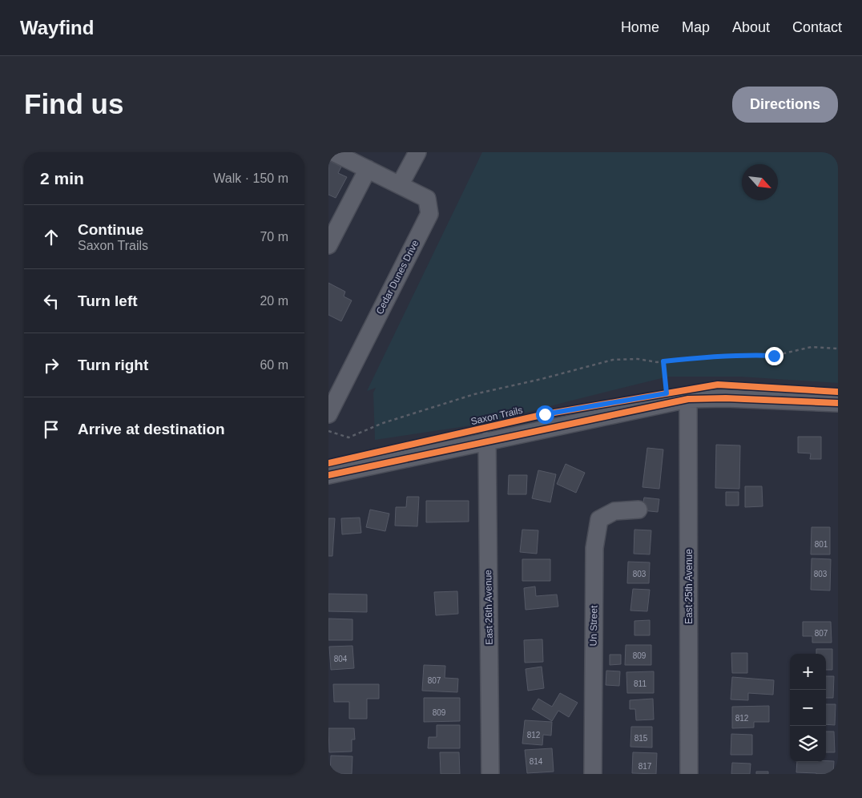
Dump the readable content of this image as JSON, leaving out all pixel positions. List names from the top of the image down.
{
  "streets": {
    "street": [
      "Cedar Dunes Drive",
      "East 25th Avenue",
      "East 26th Avenue",
      "Un Street"
    ],
    "cycle path": ["Saxon Trails"]
  },
  "house_numbers": [
    "801",
    "803",
    "803",
    "807",
    "809",
    "804",
    "807",
    "811",
    "809",
    "812",
    "812",
    "815",
    "814",
    "817"
  ],
  "north": "bottom right",
  "page": {
    "header": "Wayfind",
    "nav": [
      "Home",
      "Map",
      "About",
      "Contact"
    ],
    "buttons": "Directions",
    "title": "Find us",
    "heading": ["2 min", "Walk · 150 m"],
    "list": [
      ["Continue", "Saxon Trails", "70 m"],
      ["Turn left", "20 m"],
      ["Turn right", "60 m"],
      "Arrive at destination"
    ],
    "map_buttons": ["+", "−"]
  }
}
